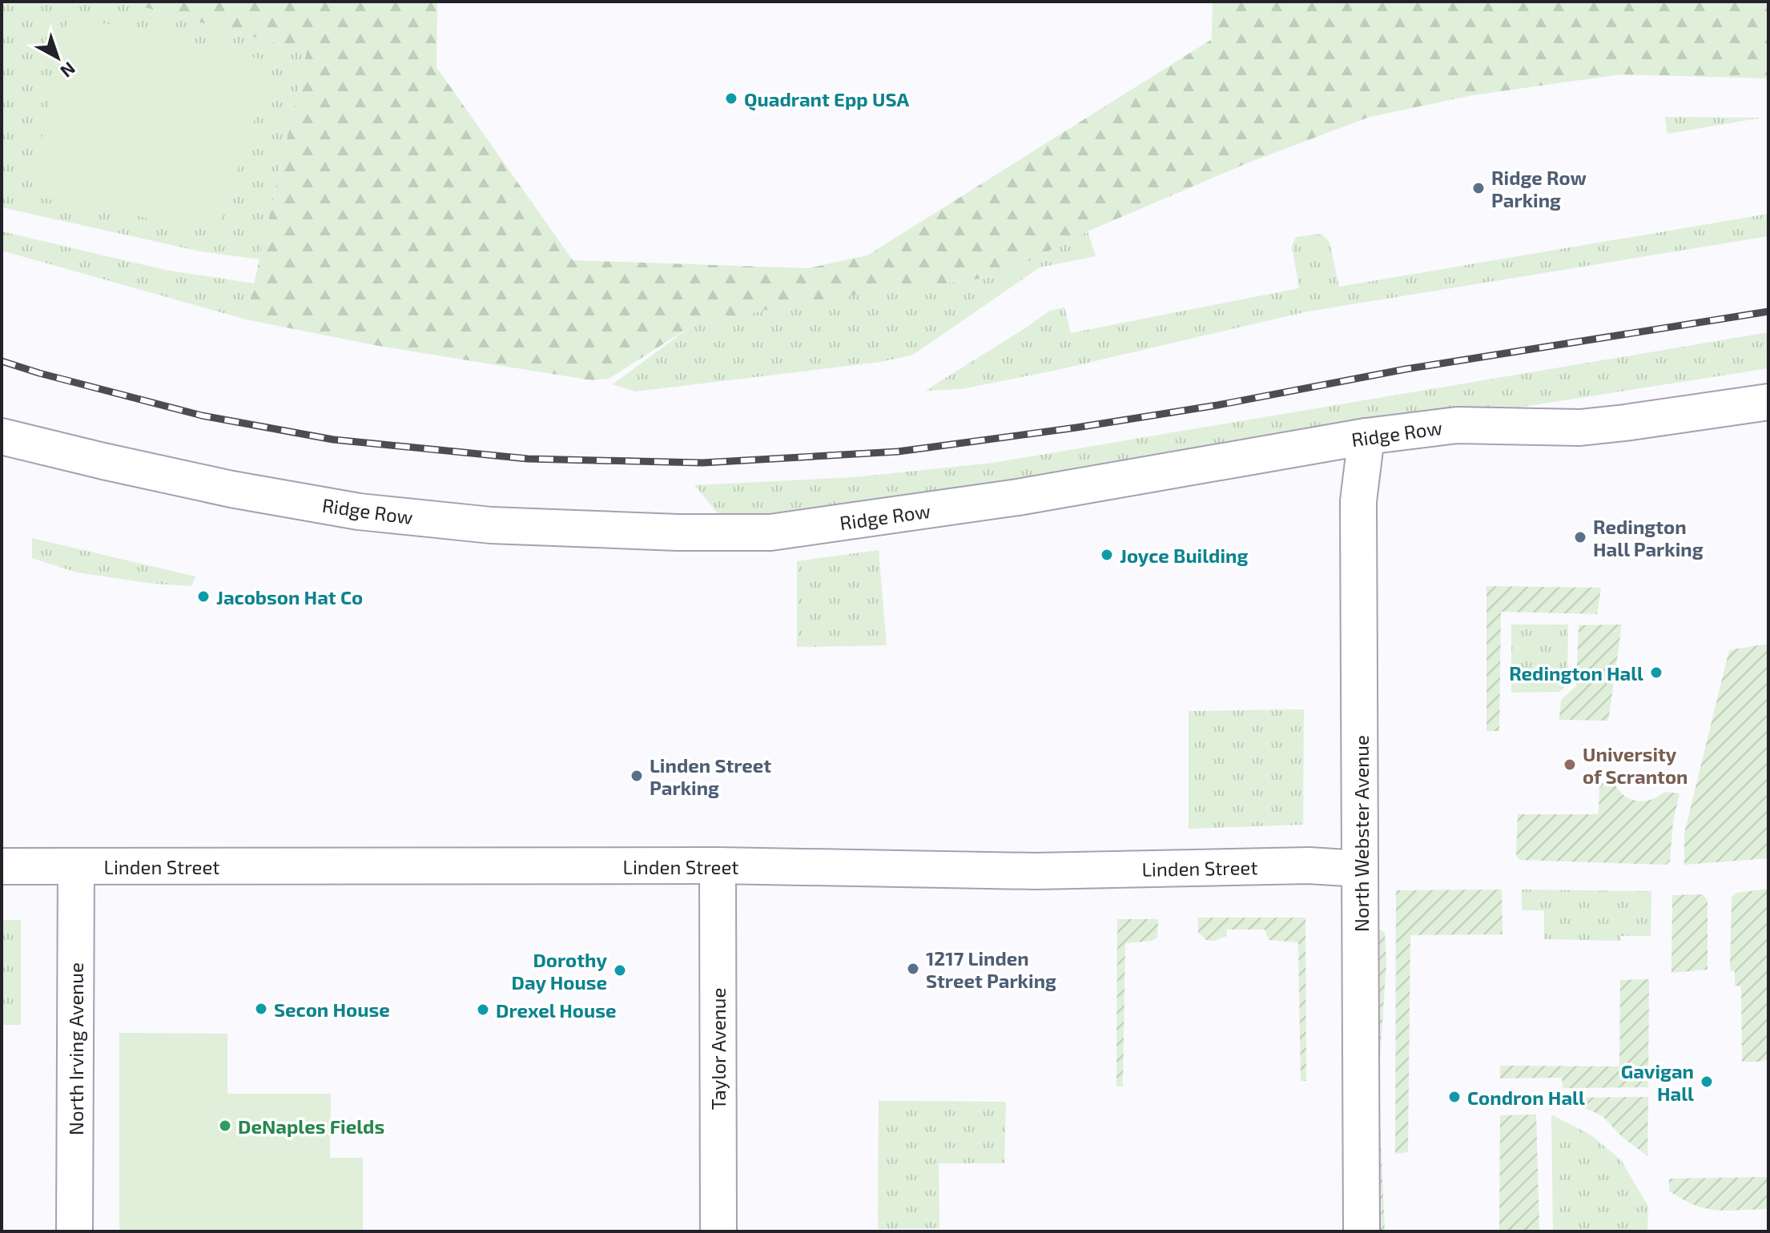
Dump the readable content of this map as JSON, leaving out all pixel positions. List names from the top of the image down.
{
  "streets": {
    "street": [
      "Ridge Row",
      "North Webster Avenue",
      "Linden Street",
      "North Irving Avenue",
      "Taylor Avenue"
    ]
  },
  "crossings": [
    ["Ridge Row", "North Webster Avenue"],
    ["North Webster Avenue", "Linden Street"],
    ["Linden Street", "North Irving Avenue"],
    ["Linden Street", "Taylor Avenue"]
  ],
  "places": [
    "Quadrant Epp USA",
    "Ridge Row Parking",
    "Redington Hall Parking",
    "Joyce Building",
    "Jacobson Hat Co",
    "Redington Hall",
    "University of Scranton",
    "Linden Street Parking",
    "1217 Linden Street Parking",
    "Dorothy Day House",
    "Secon House",
    "Drexel House",
    "Gavigan Hall",
    "Condron Hall",
    "DeNaples Fields"
  ],
  "north": "bottom right"
}
